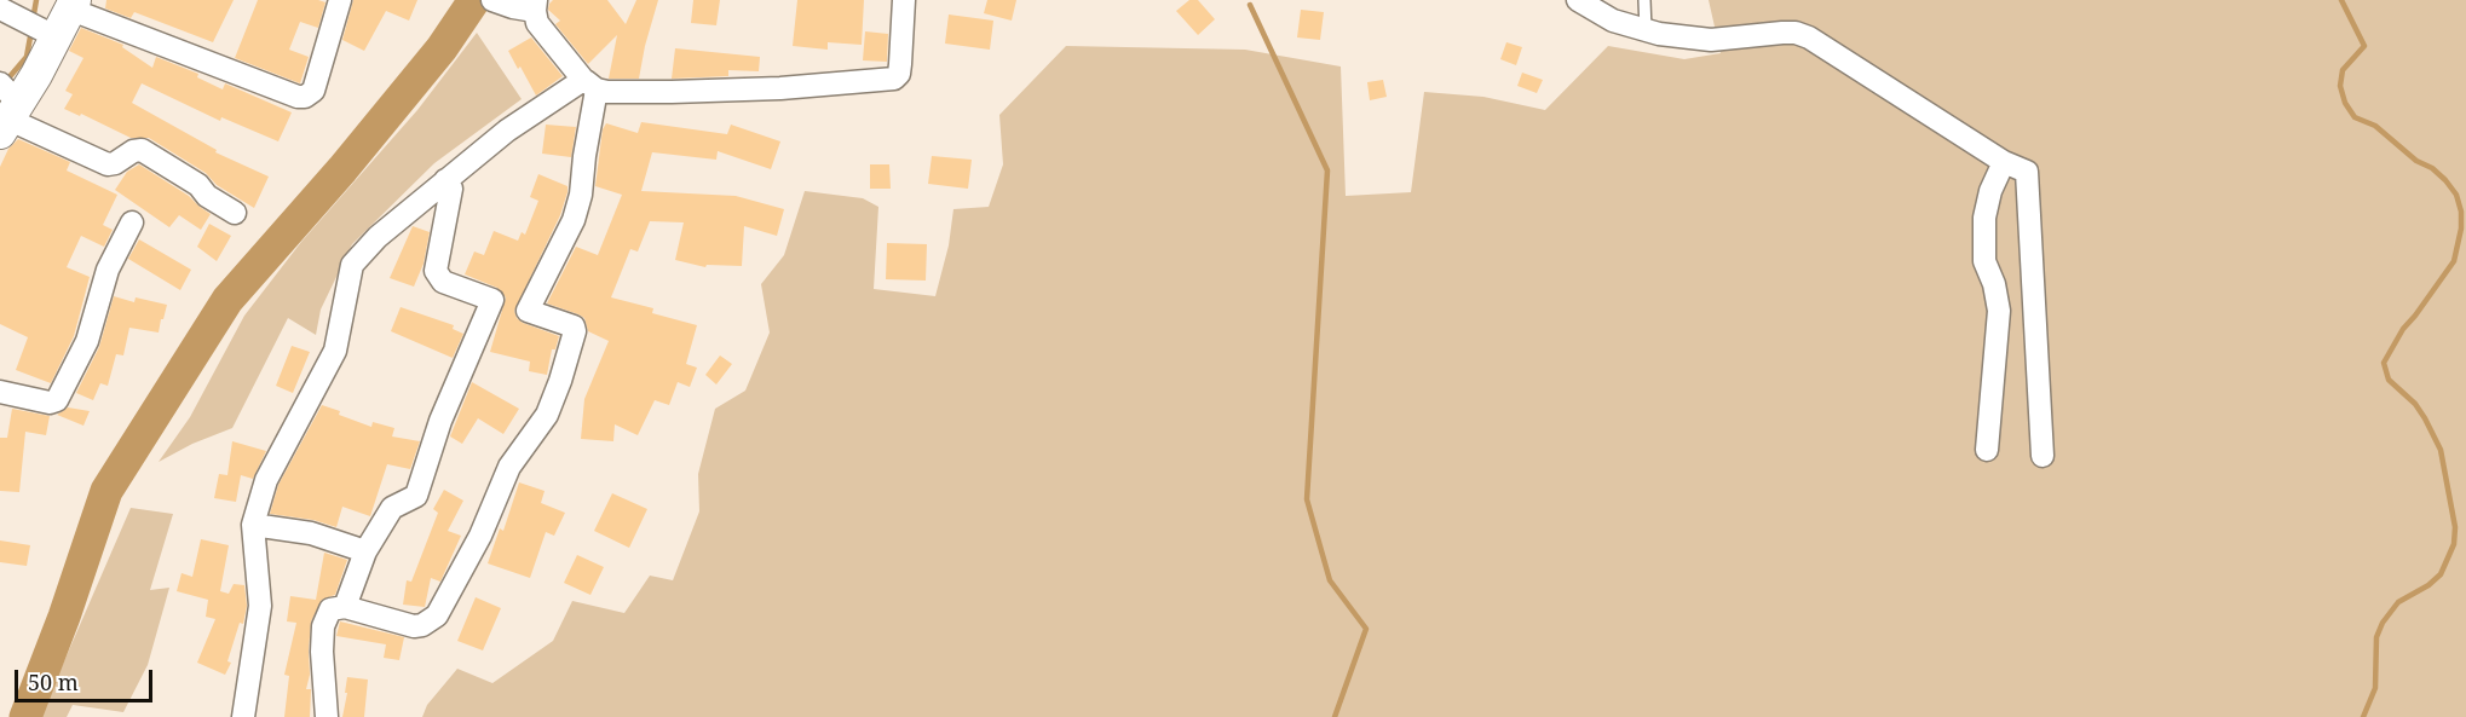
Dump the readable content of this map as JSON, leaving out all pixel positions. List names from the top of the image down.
{
  "scale_bar": "50 m"
}
